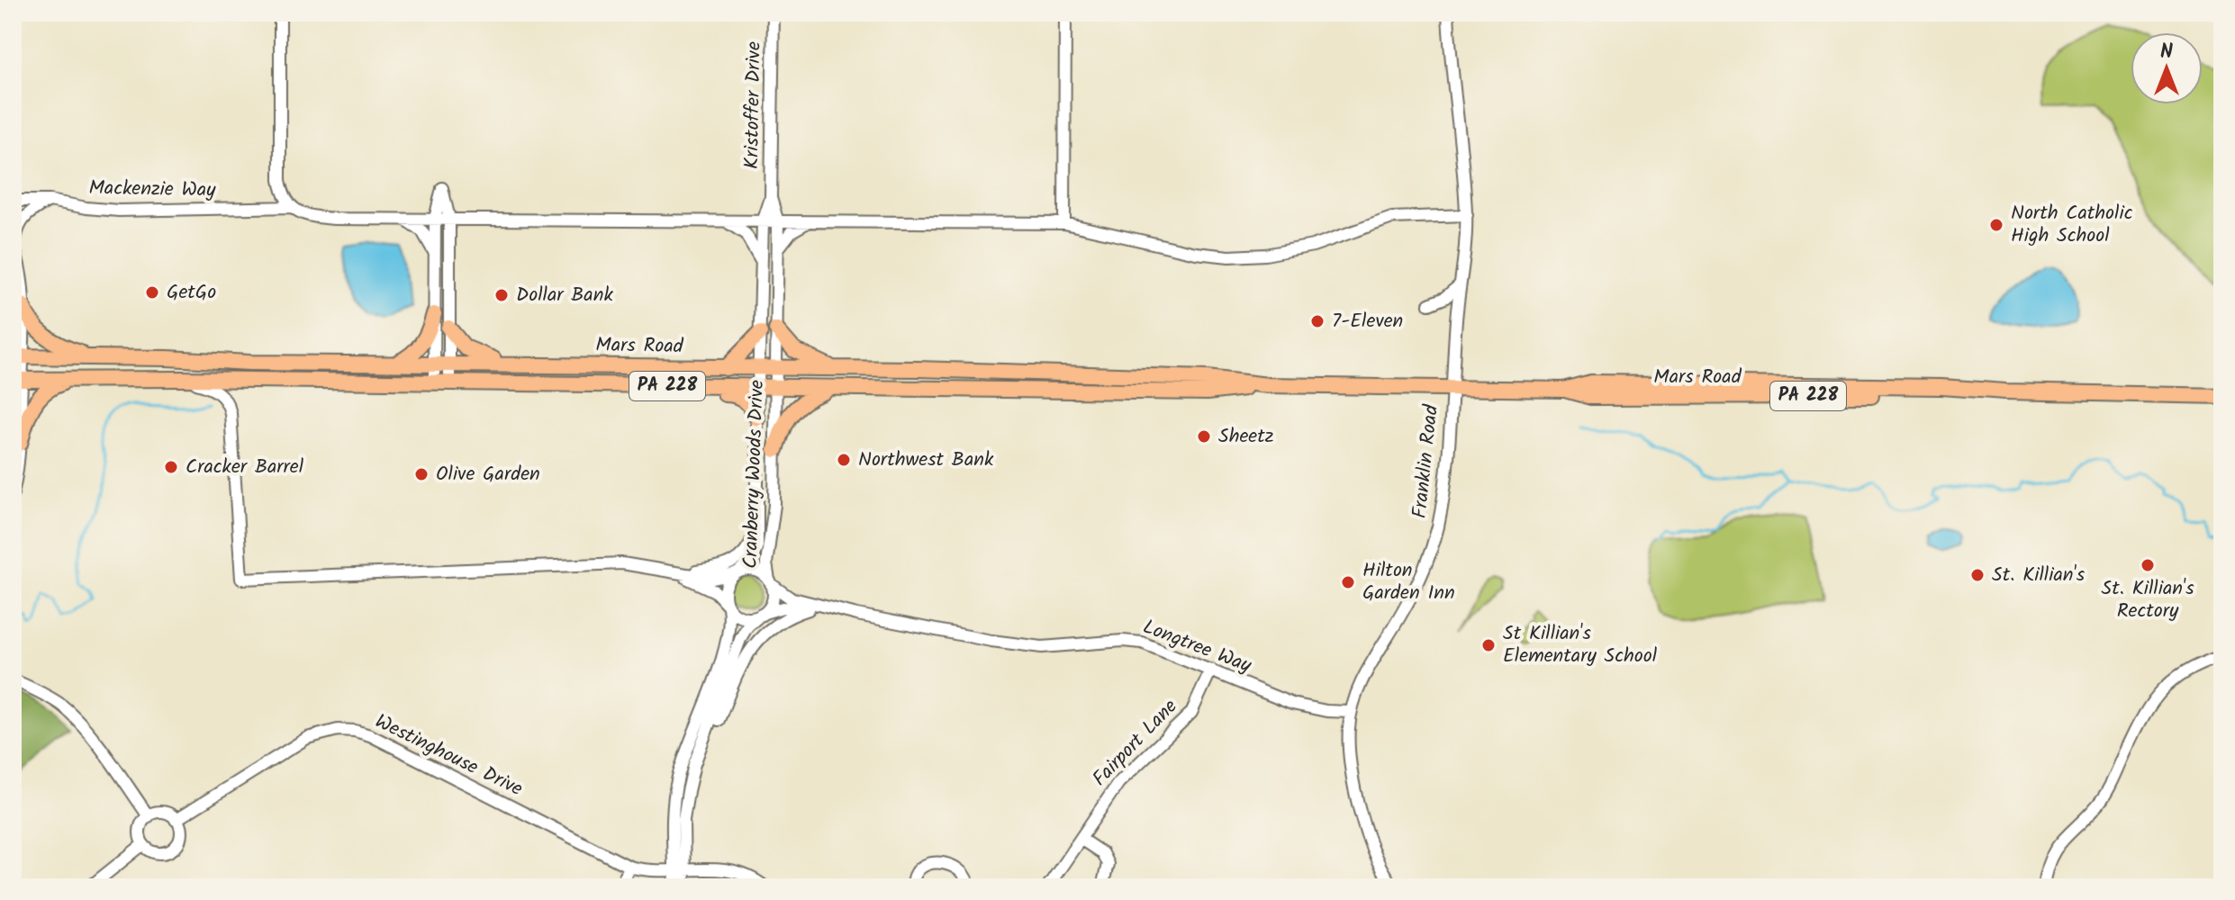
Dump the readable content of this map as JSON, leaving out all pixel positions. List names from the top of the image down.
{
  "streets": {
    "main road": ["Mars Road", "PA 228"],
    "street": [
      "Kristoffer Drive",
      "Mackenzie Way",
      "Franklin Road",
      "Cranberry Woods Drive",
      "Longtree Way",
      "Fairport Lane",
      "Westinghouse Drive"
    ]
  },
  "crossings": [
    ["Kristoffer Drive", "Mars Road"],
    ["Kristoffer Drive", "Cranberry Woods Drive"],
    ["Mars Road", "Franklin Road"],
    ["Mars Road", "Cranberry Woods Drive"],
    ["Franklin Road", "Longtree Way"],
    ["Longtree Way", "Fairport Lane"]
  ],
  "places": [
    "North Catholic High School",
    "GetGo",
    "Dollar Bank",
    "7-Eleven",
    "Sheetz",
    "Northwest Bank",
    "Cracker Barrel",
    "Olive Garden",
    "St. Killian's Rectory",
    "St. Killian's",
    "Hilton Garden Inn",
    "St Killian's Elementary School"
  ],
  "north": "top"
}
